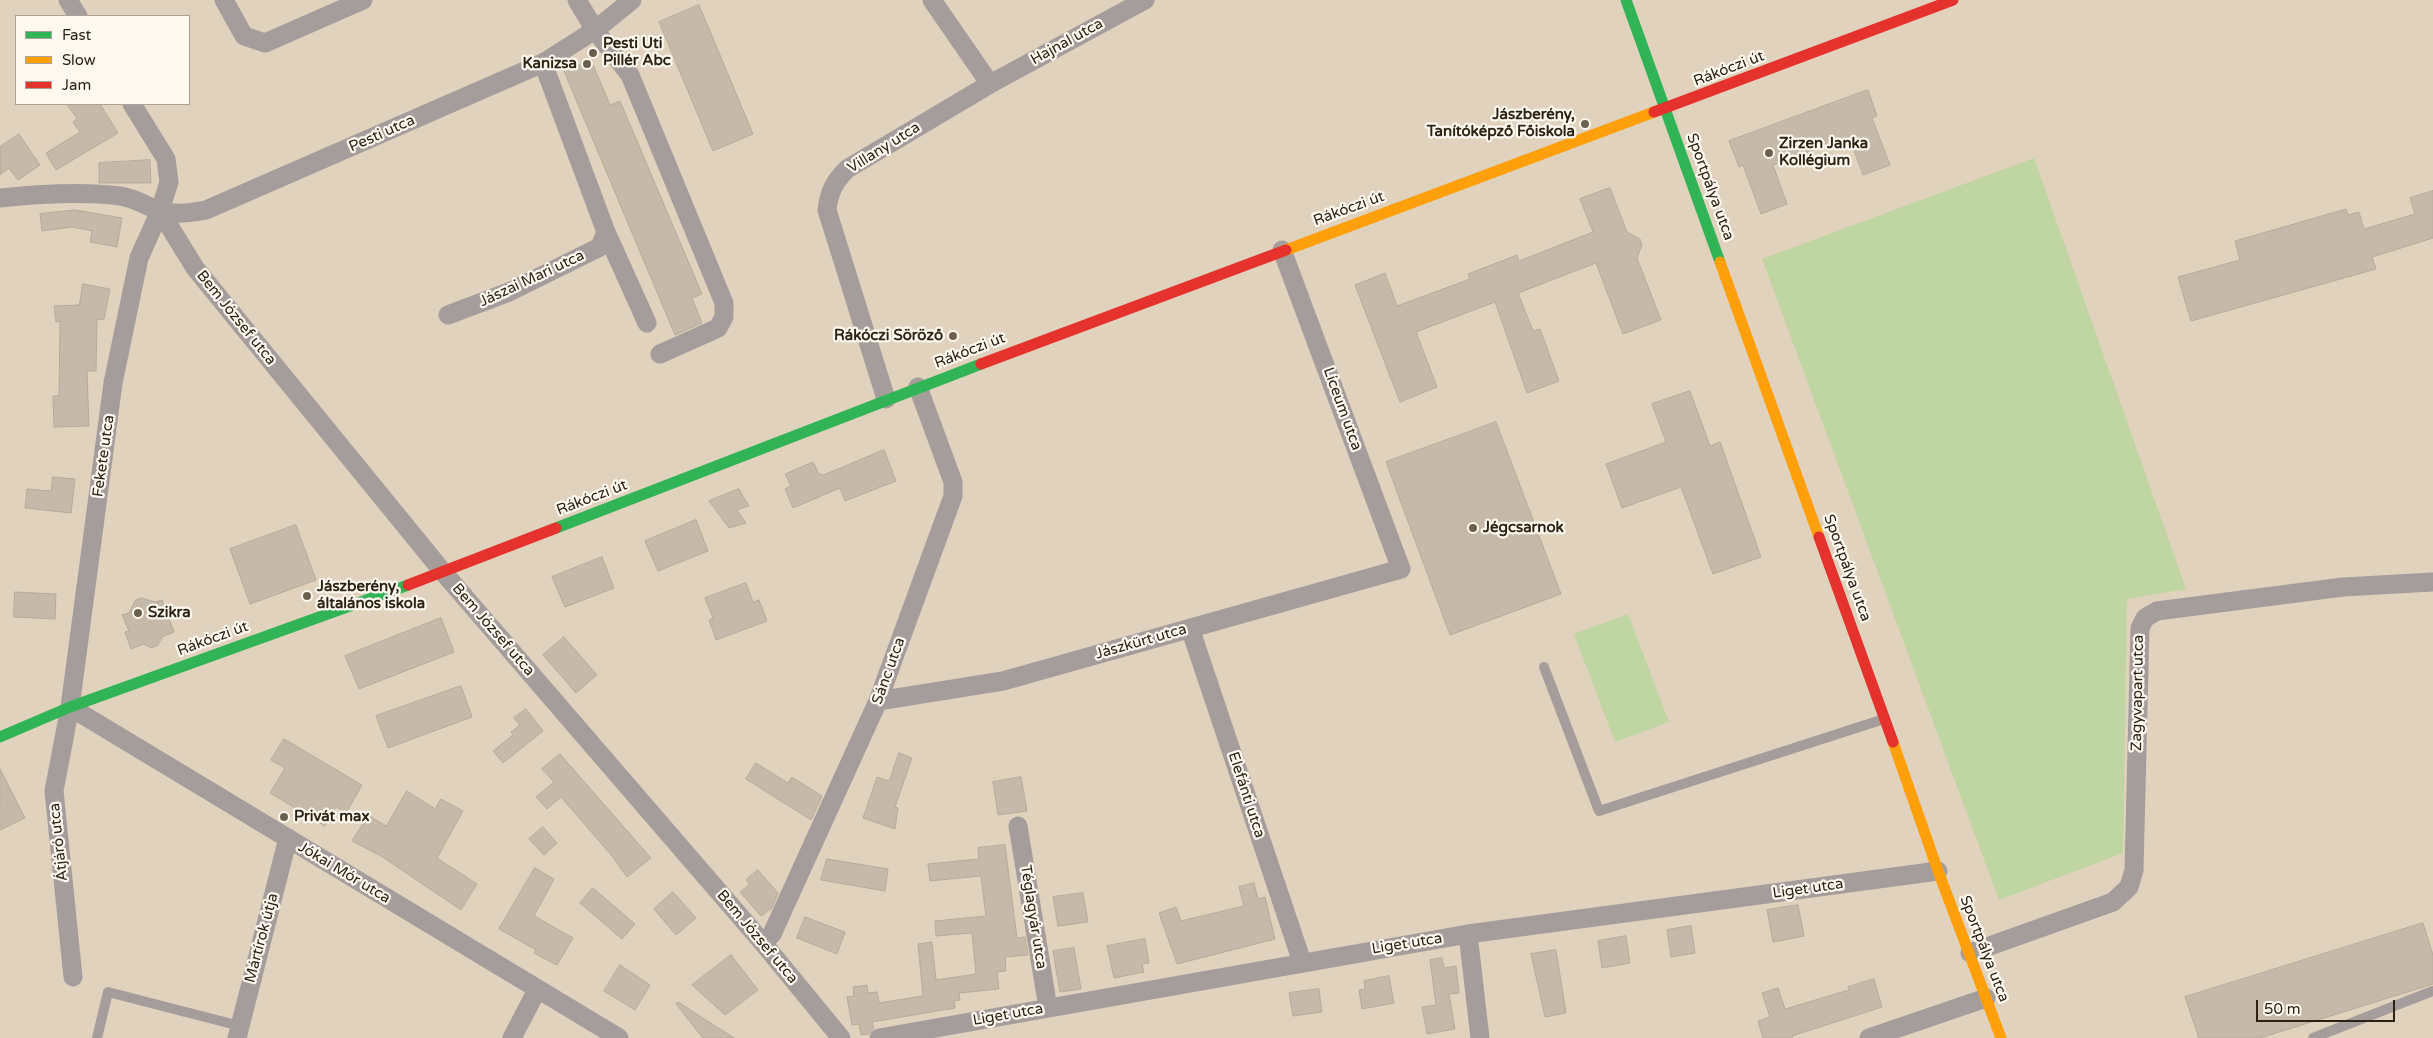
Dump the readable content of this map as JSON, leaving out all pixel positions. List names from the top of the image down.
{
  "streets": {
    "street": [
      "Hajnal utca",
      "Rákóczi út",
      "Pesti utca",
      "Villany utca",
      "Sportpálya utca",
      "Jászai Mari utca",
      "Bem József utca",
      "Líceum utca",
      "Fekete utca",
      "Jászkürt utca",
      "Sánc utca",
      "Zagyvapart utca",
      "Elefánti utca",
      "Átjáró utca",
      "Jókai Mór utca",
      "Liget utca",
      "Téglagyár utca",
      "Mártírok útja"
    ]
  },
  "crossings": [
    ["Hajnal utca", "Villany utca"],
    ["Rákóczi út", "Villany utca"],
    ["Rákóczi út", "Sportpálya utca"],
    ["Rákóczi út", "Bem József utca"],
    ["Rákóczi út", "Líceum utca"],
    ["Rákóczi út", "Fekete utca"],
    ["Rákóczi út", "Sánc utca"],
    ["Rákóczi út", "Átjáró utca"],
    ["Rákóczi út", "Jókai Mór utca"],
    ["Pesti utca", "Bem József utca"],
    ["Pesti utca", "Fekete utca"],
    ["Sportpálya utca", "Zagyvapart utca"],
    ["Sportpálya utca", "Liget utca"],
    ["Bem József utca", "Fekete utca"],
    ["Bem József utca", "Sánc utca"],
    ["Líceum utca", "Jászkürt utca"],
    ["Fekete utca", "Átjáró utca"],
    ["Fekete utca", "Jókai Mór utca"],
    ["Jászkürt utca", "Sánc utca"],
    ["Jászkürt utca", "Elefánti utca"],
    ["Elefánti utca", "Liget utca"],
    ["Átjáró utca", "Jókai Mór utca"],
    ["Jókai Mór utca", "Mártírok útja"],
    ["Liget utca", "Téglagyár utca"]
  ],
  "places": [
    "Pesti Uti Pillér Abc",
    "Kanizsa",
    "Jászberény, Tanítóképző Főiskola",
    "Zirzen Janka Kollégium",
    "Rákóczi Söröző",
    "Jégcsarnok",
    "Jászberény, általános iskola",
    "Szikra",
    "Privát max"
  ],
  "legend": ["Fast", "Slow", "Jam"],
  "scale_bar": "50 m"
}
